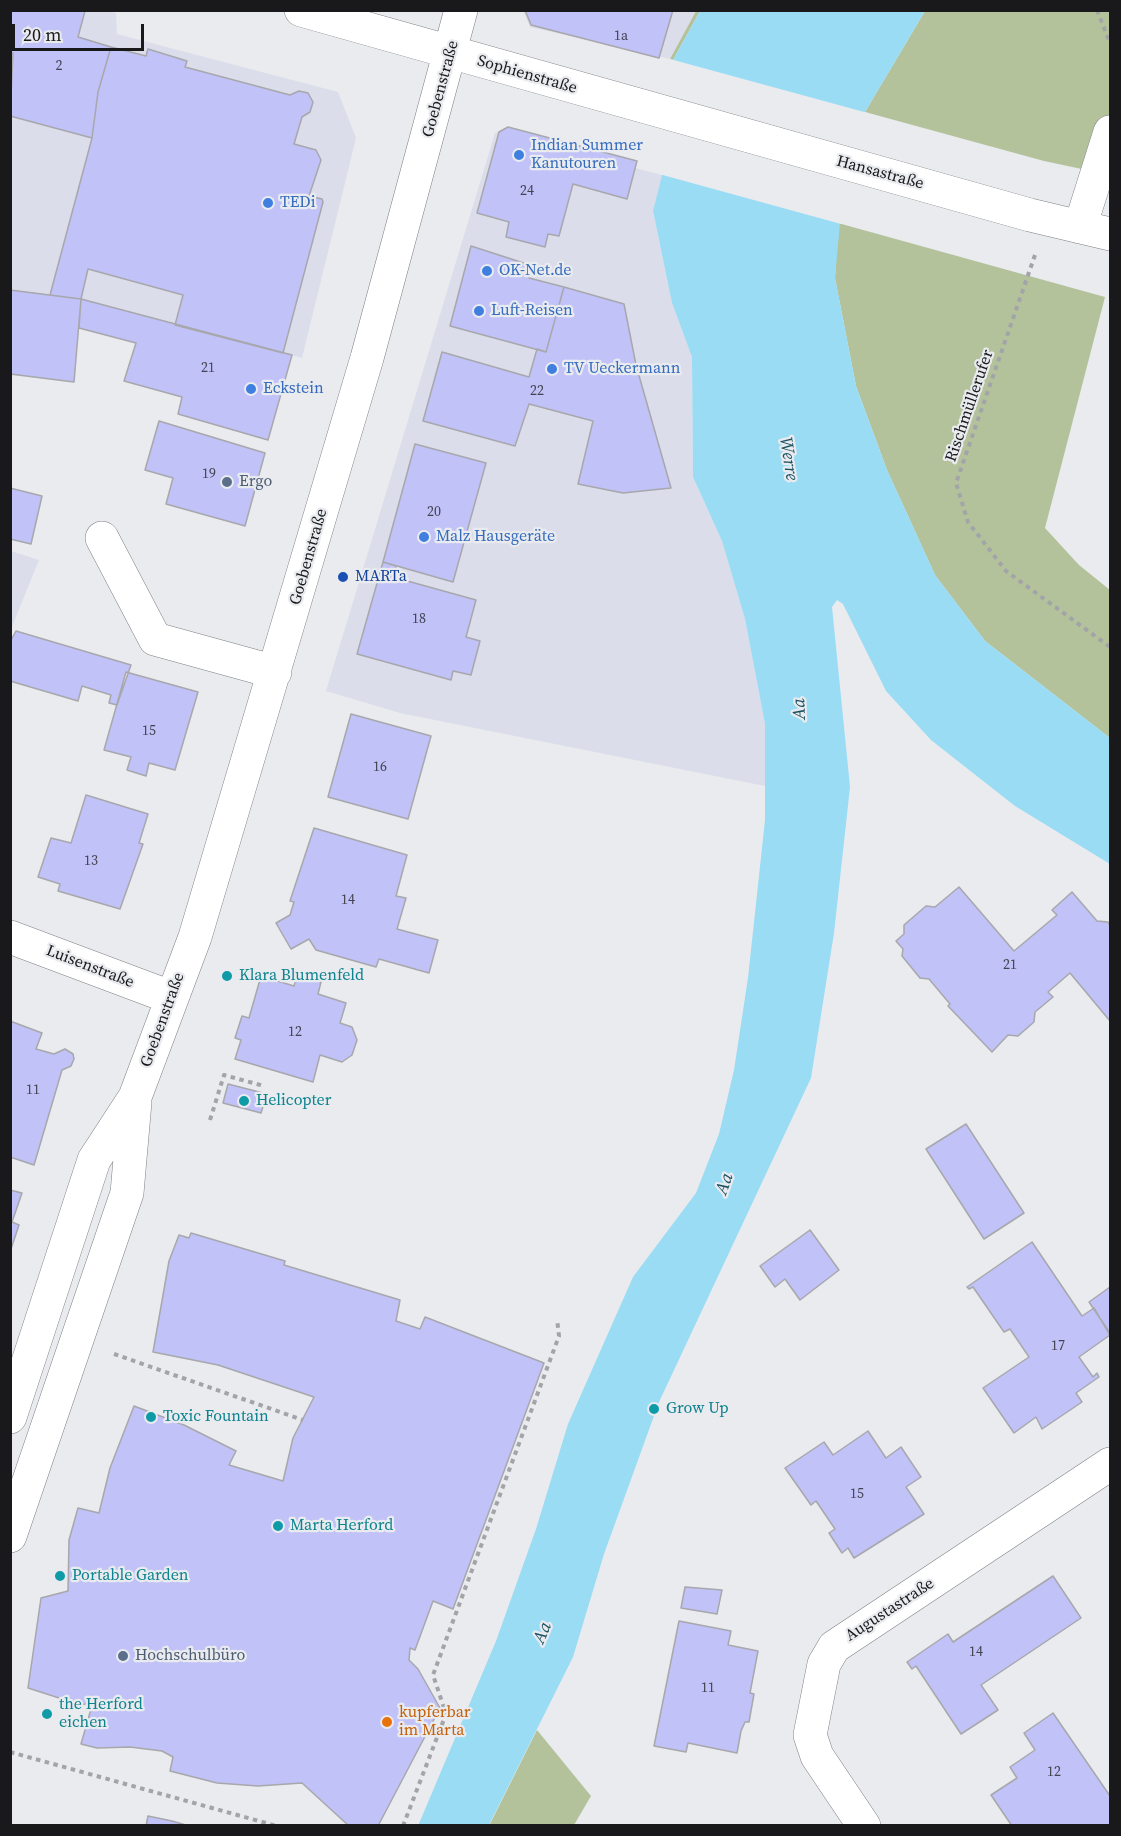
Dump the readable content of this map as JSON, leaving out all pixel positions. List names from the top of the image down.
{
  "streets": {
    "street": [
      "Sophienstraße",
      "Goebenstraße",
      "Hansastraße",
      "Luisenstraße",
      "Augustastraße"
    ],
    "path": ["Rischmüllerufer"]
  },
  "crossings": [
    ["Sophienstraße", "Goebenstraße"],
    ["Sophienstraße", "Hansastraße"],
    ["Goebenstraße", "Luisenstraße"],
    ["Hansastraße", "Rischmüllerufer"]
  ],
  "water": ["Werre", "Aa"],
  "places": [
    "Indian Summer Kanutouren",
    "TEDi",
    "OK-Net.de",
    "Luft-Reisen",
    "TV Ueckermann",
    "Eckstein",
    "Ergo",
    "Malz Hausgeräte",
    "MARTa",
    "Klara Blumenfeld",
    "Helicopter",
    "Grow Up",
    "Toxic Fountain",
    "Marta Herford",
    "Portable Garden",
    "Hochschulbüro",
    "the Herford eichen",
    "kupferbar im Marta"
  ],
  "house_numbers": [
    "1a",
    "2",
    "24",
    "21",
    "22",
    "19",
    "20",
    "18",
    "15",
    "16",
    "13",
    "14",
    "21",
    "12",
    "11",
    "17",
    "15",
    "14",
    "11",
    "12"
  ],
  "scale_bar": "20 m"
}
